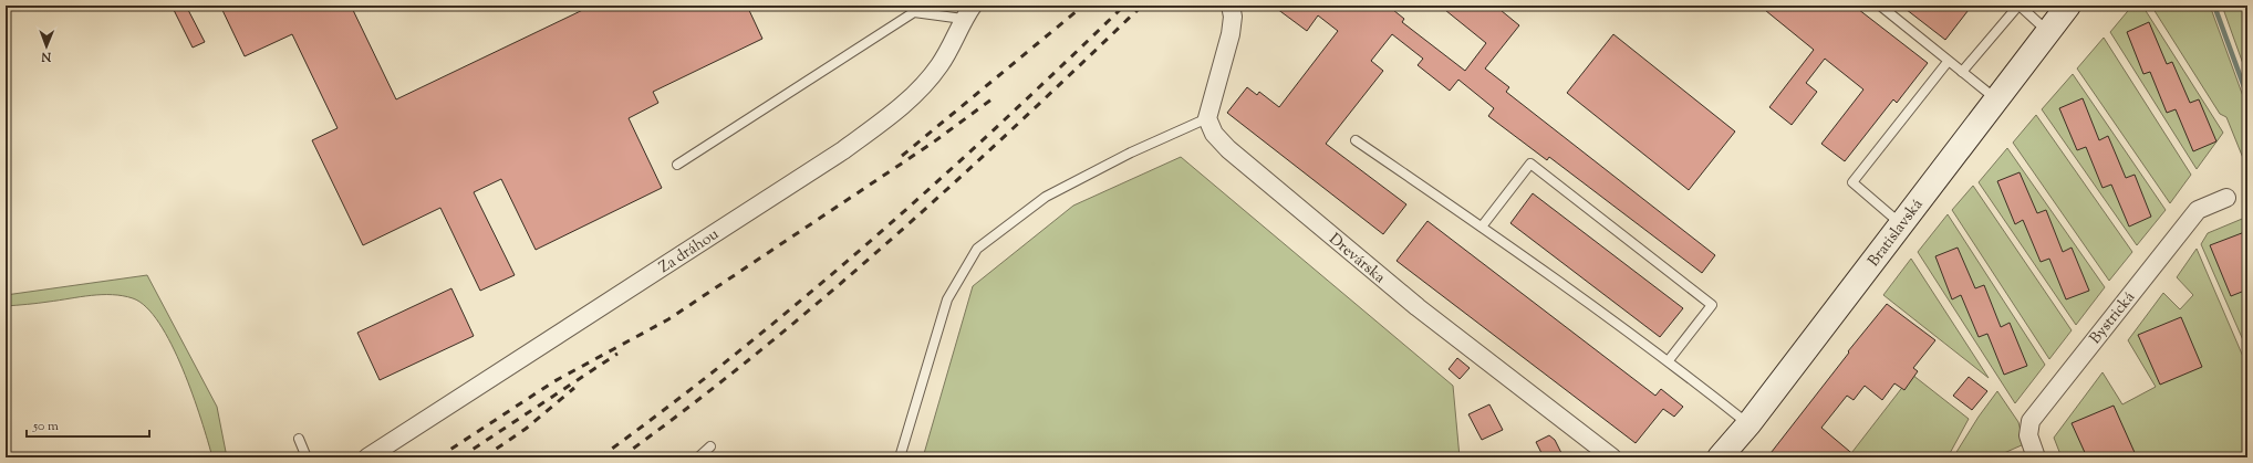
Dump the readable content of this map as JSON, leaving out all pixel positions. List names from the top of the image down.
{
  "streets": {
    "main road": ["Bratislavská"],
    "street": ["Za dráhou", "Drevárska", "Bystrická"]
  },
  "scale_bar": "50 m",
  "north": "bottom"
}
